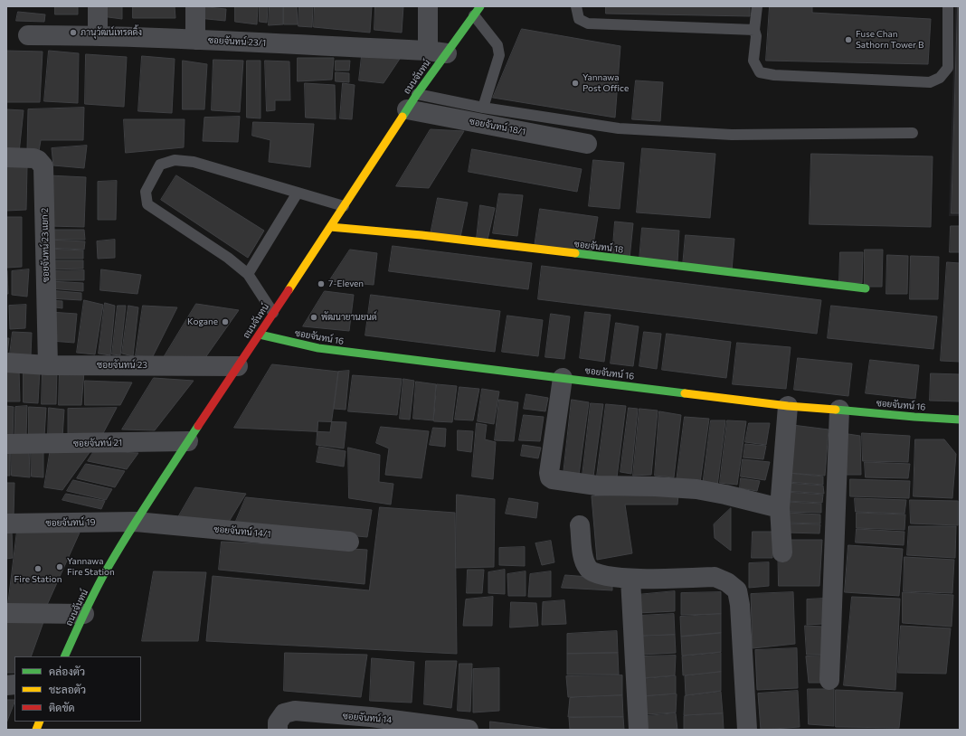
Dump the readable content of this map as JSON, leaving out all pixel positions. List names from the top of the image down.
{
  "streets": {
    "street": [
      "ซอยจันทน์ 23/1",
      "ถนนจันทน์",
      "ซอยจันทน์ 18/1",
      "ซอยจันทน์ 23 แยก 2",
      "ซอยจันทน์ 18",
      "ซอยจันทน์ 16",
      "ซอยจันทน์ 23",
      "ซอยจันทน์ 21",
      "ซอยจันทน์ 19",
      "ซอยจันทน์ 14/1",
      "ซอยจันทน์ 14"
    ]
  },
  "crossings": [
    ["ซอยจันทน์ 23/1", "ถนนจันทน์"],
    ["ถนนจันทน์", "ซอยจันทน์ 18/1"],
    ["ถนนจันทน์", "ซอยจันทน์ 18"],
    ["ถนนจันทน์", "ซอยจันทน์ 16"],
    ["ถนนจันทน์", "ซอยจันทน์ 23"],
    ["ถนนจันทน์", "ซอยจันทน์ 21"],
    ["ถนนจันทน์", "ซอยจันทน์ 19"],
    ["ถนนจันทน์", "ซอยจันทน์ 14/1"],
    ["ซอยจันทน์ 23 แยก 2", "ซอยจันทน์ 23"],
    ["ซอยจันทน์ 19", "ซอยจันทน์ 14/1"]
  ],
  "places": [
    "ภานุวัฒน์เทรดดิ้ง",
    "Fuse Chan Sathorn Tower B",
    "Yannawa Post Office",
    "7-Eleven",
    "พัฒนายานยนต์",
    "Kogane",
    "Yannawa Fire Station",
    "Fire Station"
  ],
  "legend": ["คล่องตัว", "ชะลอตัว", "ติดขัด"]
}
